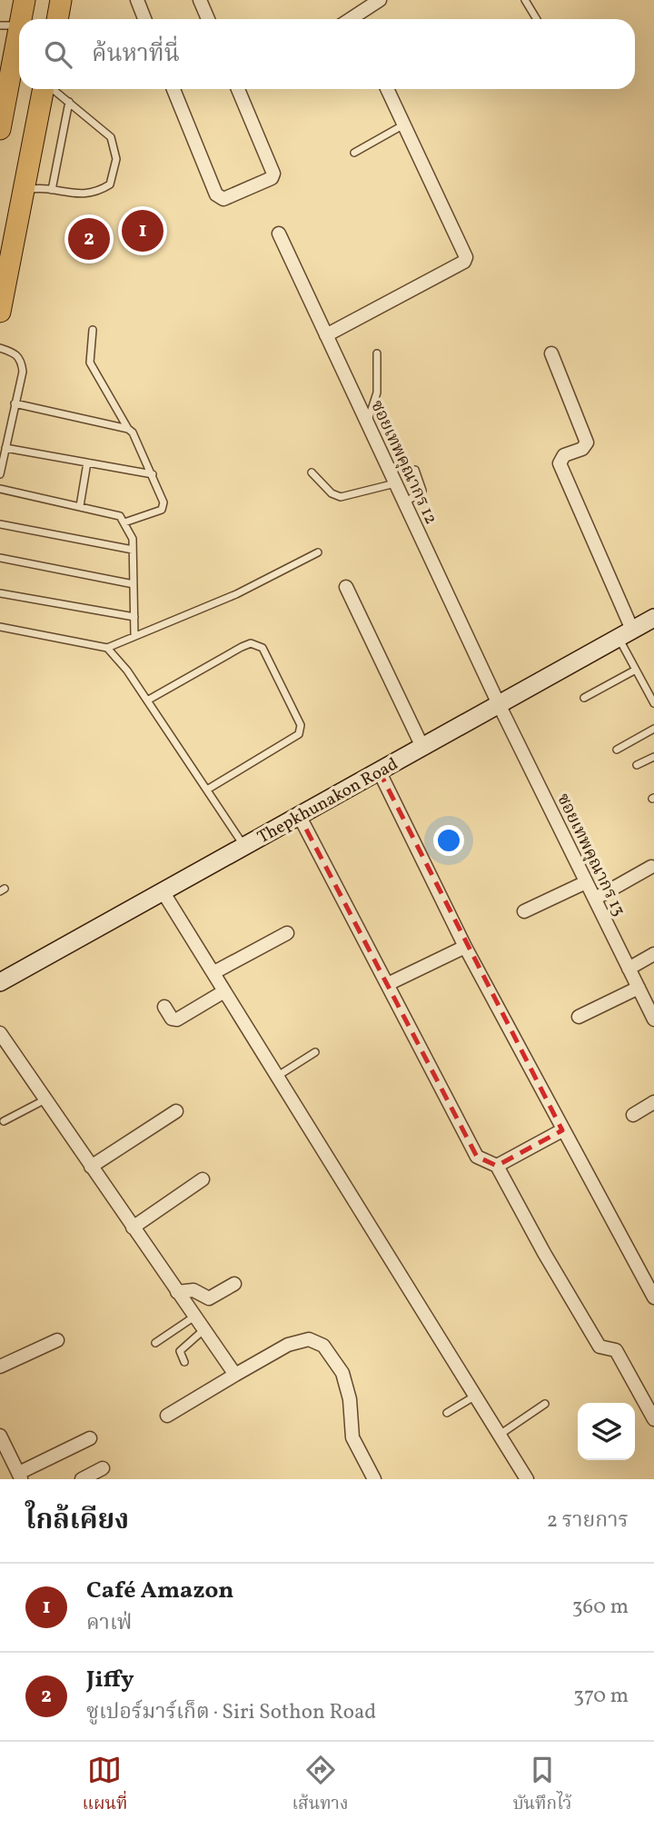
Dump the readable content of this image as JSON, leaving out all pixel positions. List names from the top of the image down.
{
  "streets": {
    "main road": ["Thepkhunakon Road"],
    "street": ["ซอยเทพคุณากร 12", "ซอยเทพคุณากร 13"]
  },
  "crossings": [
    ["ซอยเทพคุณากร 12", "Thepkhunakon Road"],
    ["ซอยเทพคุณากร 12", "ซอยเทพคุณากร 13"],
    ["Thepkhunakon Road", "ซอยเทพคุณากร 13"]
  ],
  "page": {
    "search": "ค้นหาที่นี่",
    "pins": ["1", "2"],
    "heading": ["ใกล้เคียง", "2 รายการ"],
    "list": [
      {
        "mark": "1",
        "name": "Café Amazon",
        "note": "คาเฟ่",
        "value": "360 m"
      },
      {
        "mark": "2",
        "name": "Jiffy",
        "note": "ซูเปอร์มาร์เก็ต · Siri Sothon Road",
        "value": "370 m"
      }
    ],
    "nav": ["แผนที่", "เส้นทาง", "บันทึกไว้"]
  }
}
